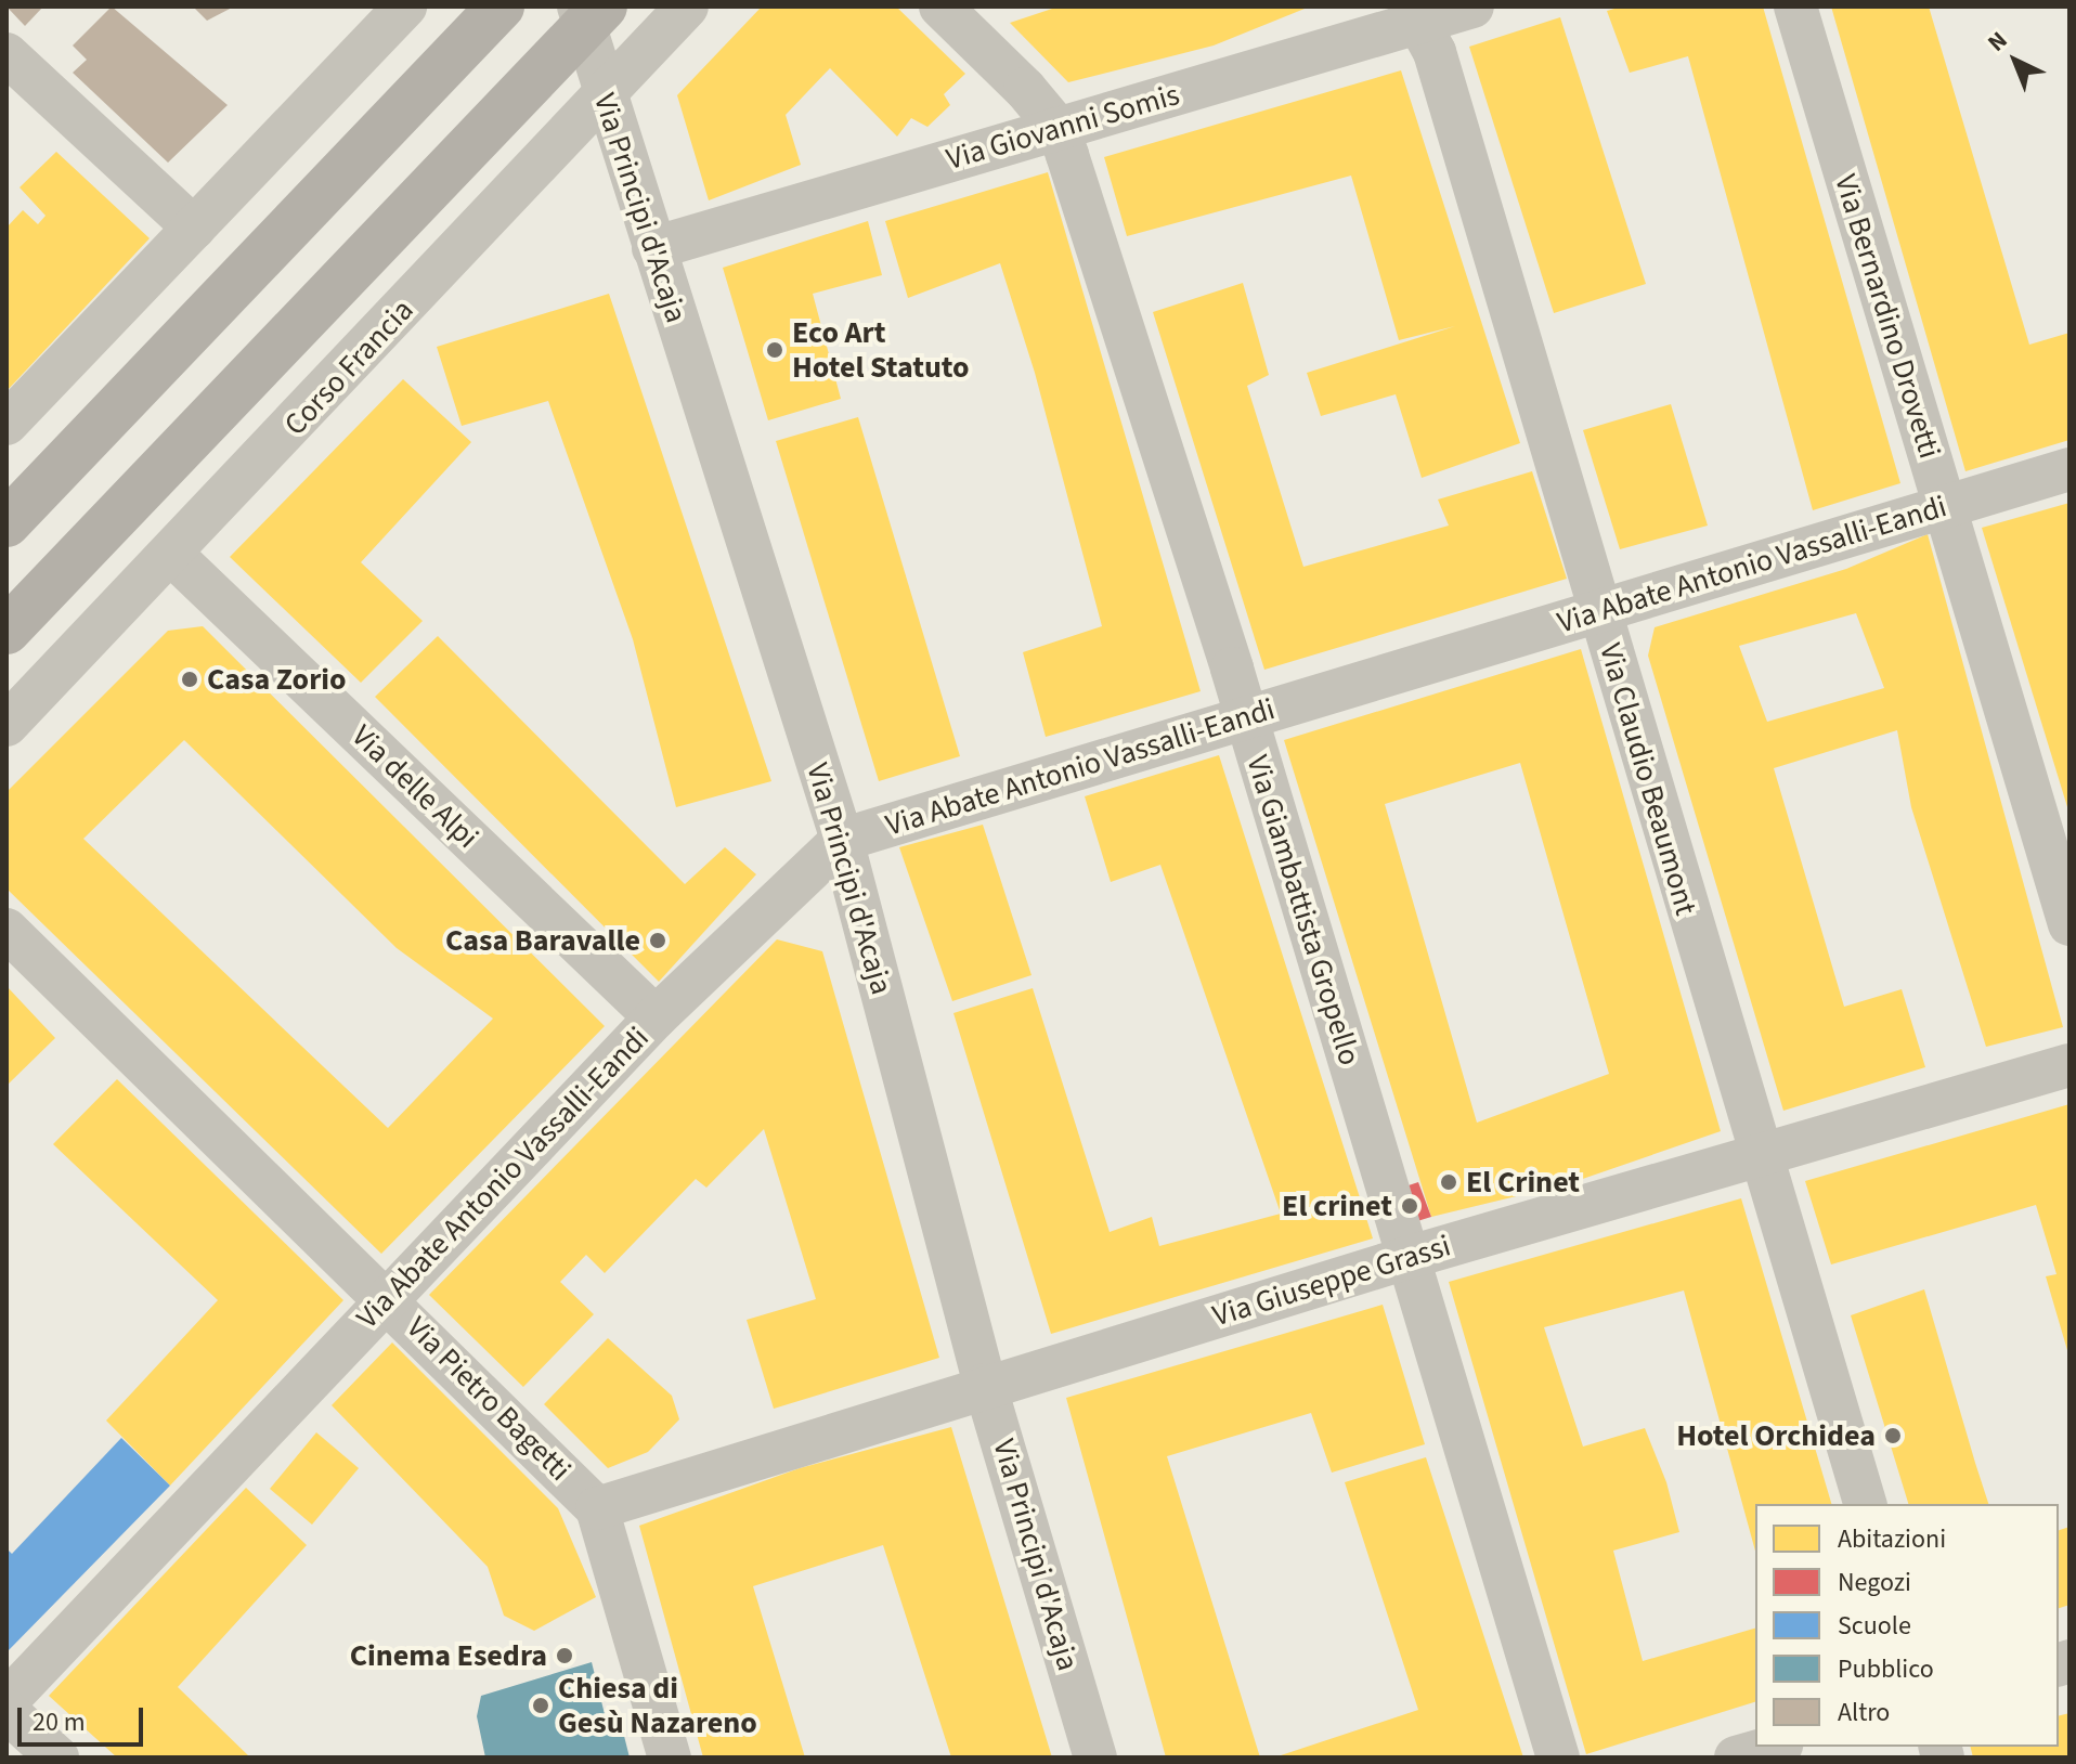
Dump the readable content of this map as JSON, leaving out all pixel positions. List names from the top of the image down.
{
  "streets": {
    "street": [
      "Via Giovanni Somis",
      "Via Principi d'Acaja",
      "Via Bernardino Drovetti",
      "Corso Francia",
      "Via Abate Antonio Vassalli-Eandi",
      "Via Claudio Beaumont",
      "Via delle Alpi",
      "Via Giambattista Gropello",
      "Via Giuseppe Grassi",
      "Via Pietro Bagetti"
    ]
  },
  "crossings": [
    ["Via Giovanni Somis", "Via Principi d'Acaja"],
    ["Via Giovanni Somis", "Via Claudio Beaumont"],
    ["Via Giovanni Somis", "Via Giambattista Gropello"],
    ["Via Principi d'Acaja", "Corso Francia"],
    ["Via Principi d'Acaja", "Via Abate Antonio Vassalli-Eandi"],
    ["Via Principi d'Acaja", "Via Giuseppe Grassi"],
    ["Via Bernardino Drovetti", "Via Abate Antonio Vassalli-Eandi"],
    ["Corso Francia", "Via delle Alpi"],
    ["Via Abate Antonio Vassalli-Eandi", "Via Claudio Beaumont"],
    ["Via Abate Antonio Vassalli-Eandi", "Via delle Alpi"],
    ["Via Abate Antonio Vassalli-Eandi", "Via Giambattista Gropello"],
    ["Via Abate Antonio Vassalli-Eandi", "Via Pietro Bagetti"],
    ["Via Claudio Beaumont", "Via Giuseppe Grassi"],
    ["Via Giambattista Gropello", "Via Giuseppe Grassi"],
    ["Via Giuseppe Grassi", "Via Pietro Bagetti"]
  ],
  "places": [
    "Eco Art Hotel Statuto",
    "Casa Zorio",
    "Casa Baravalle",
    "El Crinet",
    "El crinet",
    "Hotel Orchidea",
    "Cinema Esedra",
    "Chiesa di Gesù Nazareno"
  ],
  "legend": [
    "Abitazioni",
    "Negozi",
    "Scuole",
    "Pubblico",
    "Altro"
  ],
  "scale_bar": "20 m",
  "north": "top left"
}
